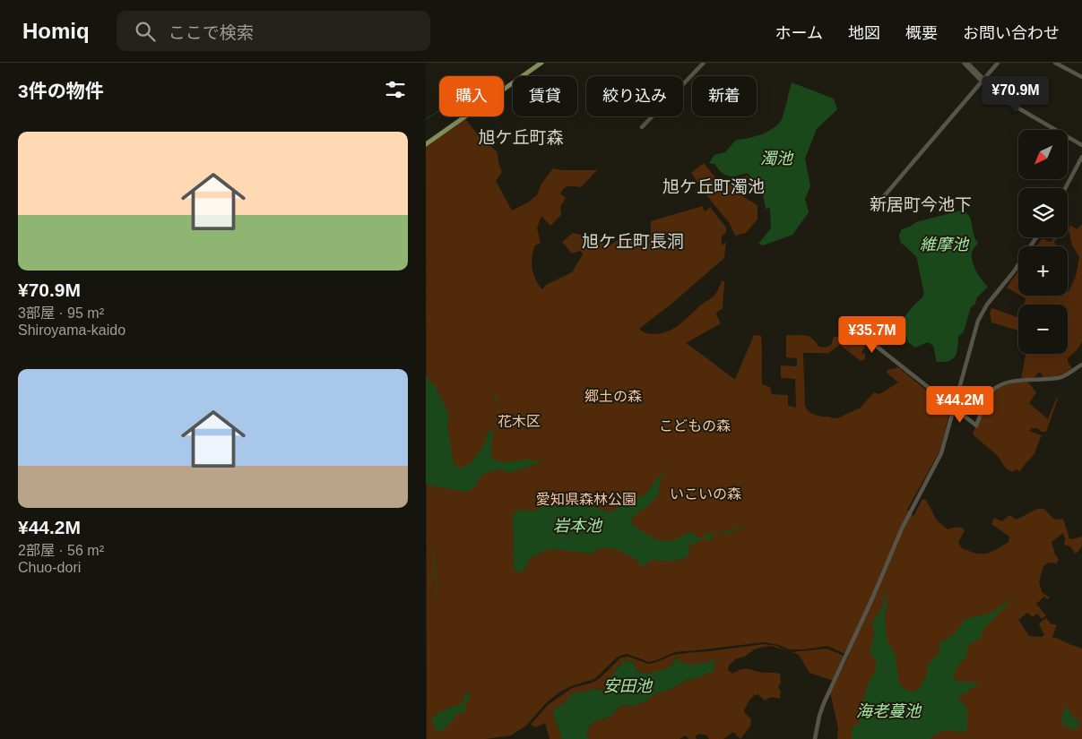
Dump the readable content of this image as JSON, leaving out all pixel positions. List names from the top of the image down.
{
  "districts": [
    "旭ケ丘町森",
    "旭ケ丘町濁池",
    "新居町今池下",
    "旭ケ丘町長洞"
  ],
  "water": [
    "濁池",
    "維摩池",
    "岩本池",
    "安田池",
    "海老蔓池"
  ],
  "parks": [
    "郷土の森",
    "花木区",
    "こどもの森",
    "いこいの森",
    "愛知県森林公園"
  ],
  "north": "bottom left",
  "page": {
    "header": "Homiq",
    "search": "ここで検索",
    "nav": [
      "ホーム",
      "地図",
      "概要",
      "お問い合わせ"
    ],
    "heading": "3件の物件",
    "price": ["¥70.9M", "¥35.7M", "¥44.2M"],
    "chip": [
      "購入",
      "賃貸",
      "絞り込み",
      "新着"
    ],
    "list": [
      {
        "name": "¥70.9M",
        "note": "3部屋 · 95 m² · Shiroyama-kaido"
      },
      {
        "name": "¥44.2M",
        "note": "2部屋 · 56 m² · Chuo-dori"
      }
    ],
    "map_buttons": ["+", "−"]
  }
}
